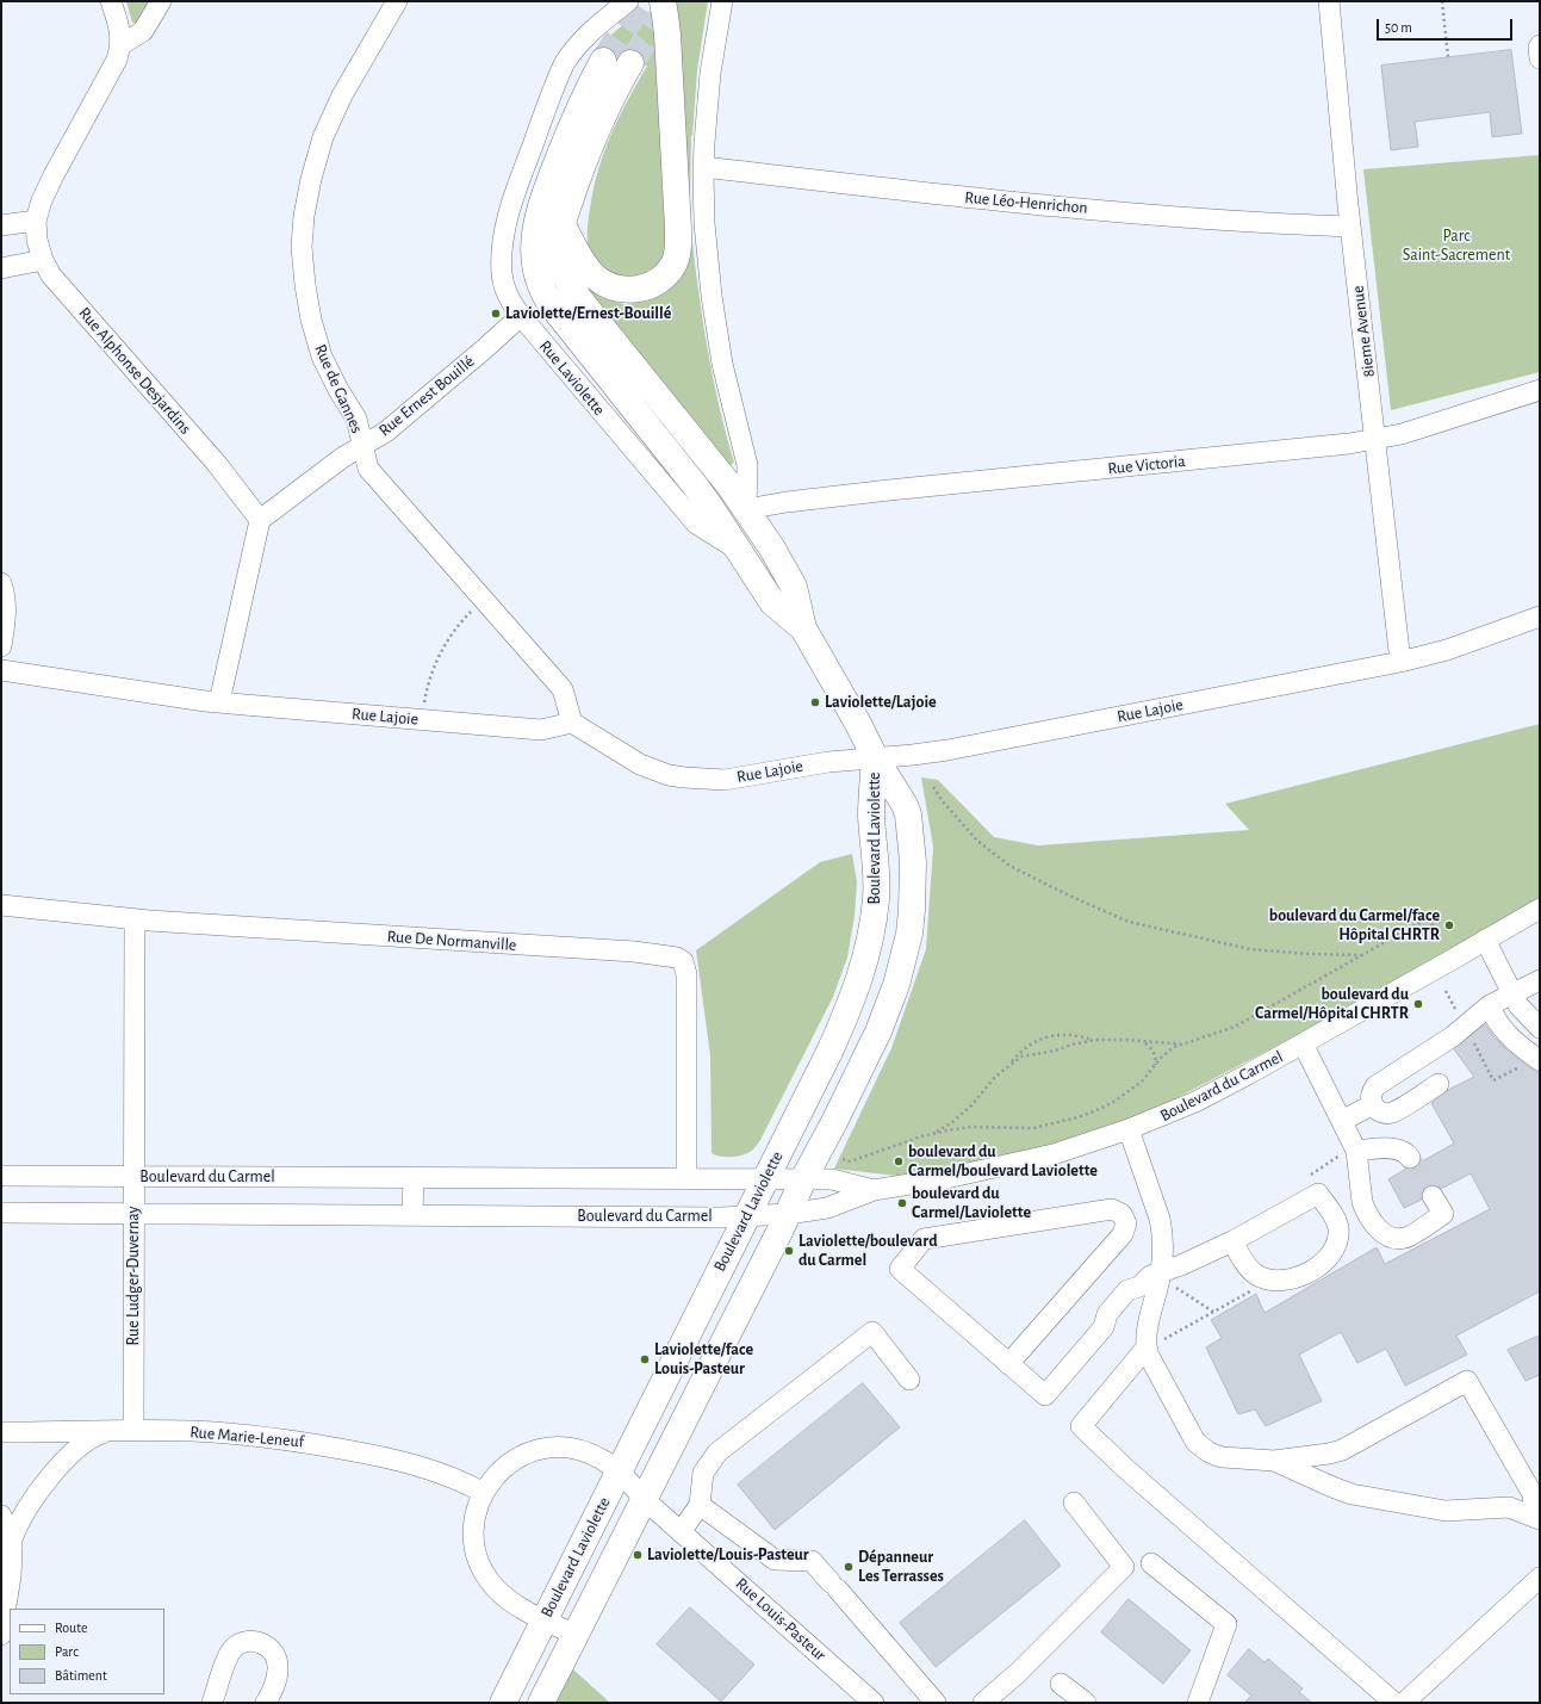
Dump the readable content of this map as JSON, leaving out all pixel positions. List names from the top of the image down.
{
  "streets": {
    "main road": ["Rue Laviolette", "Boulevard Laviolette"],
    "street": [
      "Rue Léo-Henrichon",
      "8ieme Avenue",
      "Rue Alphonse Desjardins",
      "Rue de Gannes",
      "Rue Ernest Bouillé",
      "Rue Victoria",
      "Rue Lajoie",
      "Rue De Normanville",
      "Boulevard du Carmel",
      "Rue Ludger-Duvernay",
      "Rue Marie-Leneuf",
      "Rue Louis-Pasteur"
    ]
  },
  "crossings": [
    ["Rue Léo-Henrichon", "8ieme Avenue"],
    ["8ieme Avenue", "Rue Victoria"],
    ["8ieme Avenue", "Rue Lajoie"],
    ["Rue Alphonse Desjardins", "Rue Ernest Bouillé"],
    ["Rue Laviolette", "Rue Ernest Bouillé"],
    ["Rue Laviolette", "Rue Victoria"],
    ["Rue Laviolette", "Rue Lajoie"],
    ["Rue Laviolette", "Boulevard Laviolette"],
    ["Rue de Gannes", "Rue Ernest Bouillé"],
    ["Rue de Gannes", "Rue Lajoie"],
    ["Rue Lajoie", "Boulevard Laviolette"],
    ["Boulevard Laviolette", "Boulevard du Carmel"],
    ["Boulevard Laviolette", "Rue Louis-Pasteur"],
    ["Rue De Normanville", "Boulevard du Carmel"],
    ["Rue De Normanville", "Rue Ludger-Duvernay"],
    ["Boulevard du Carmel", "Rue Ludger-Duvernay"],
    ["Rue Ludger-Duvernay", "Rue Marie-Leneuf"]
  ],
  "parks": ["Parc Saint-Sacrement"],
  "places": [
    "Laviolette/Ernest-Bouillé",
    "Laviolette/Lajoie",
    "boulevard du Carmel/face Hôpital CHRTR",
    "boulevard du Carmel/Hôpital CHRTR",
    "boulevard du Carmel/boulevard Laviolette",
    "boulevard du Carmel/Laviolette",
    "Laviolette/boulevard du Carmel",
    "Laviolette/face Louis-Pasteur",
    "Laviolette/Louis-Pasteur",
    "Dépanneur Les Terrasses"
  ],
  "legend": ["Route", "Parc", "Bâtiment"],
  "scale_bar": "50 m"
}
